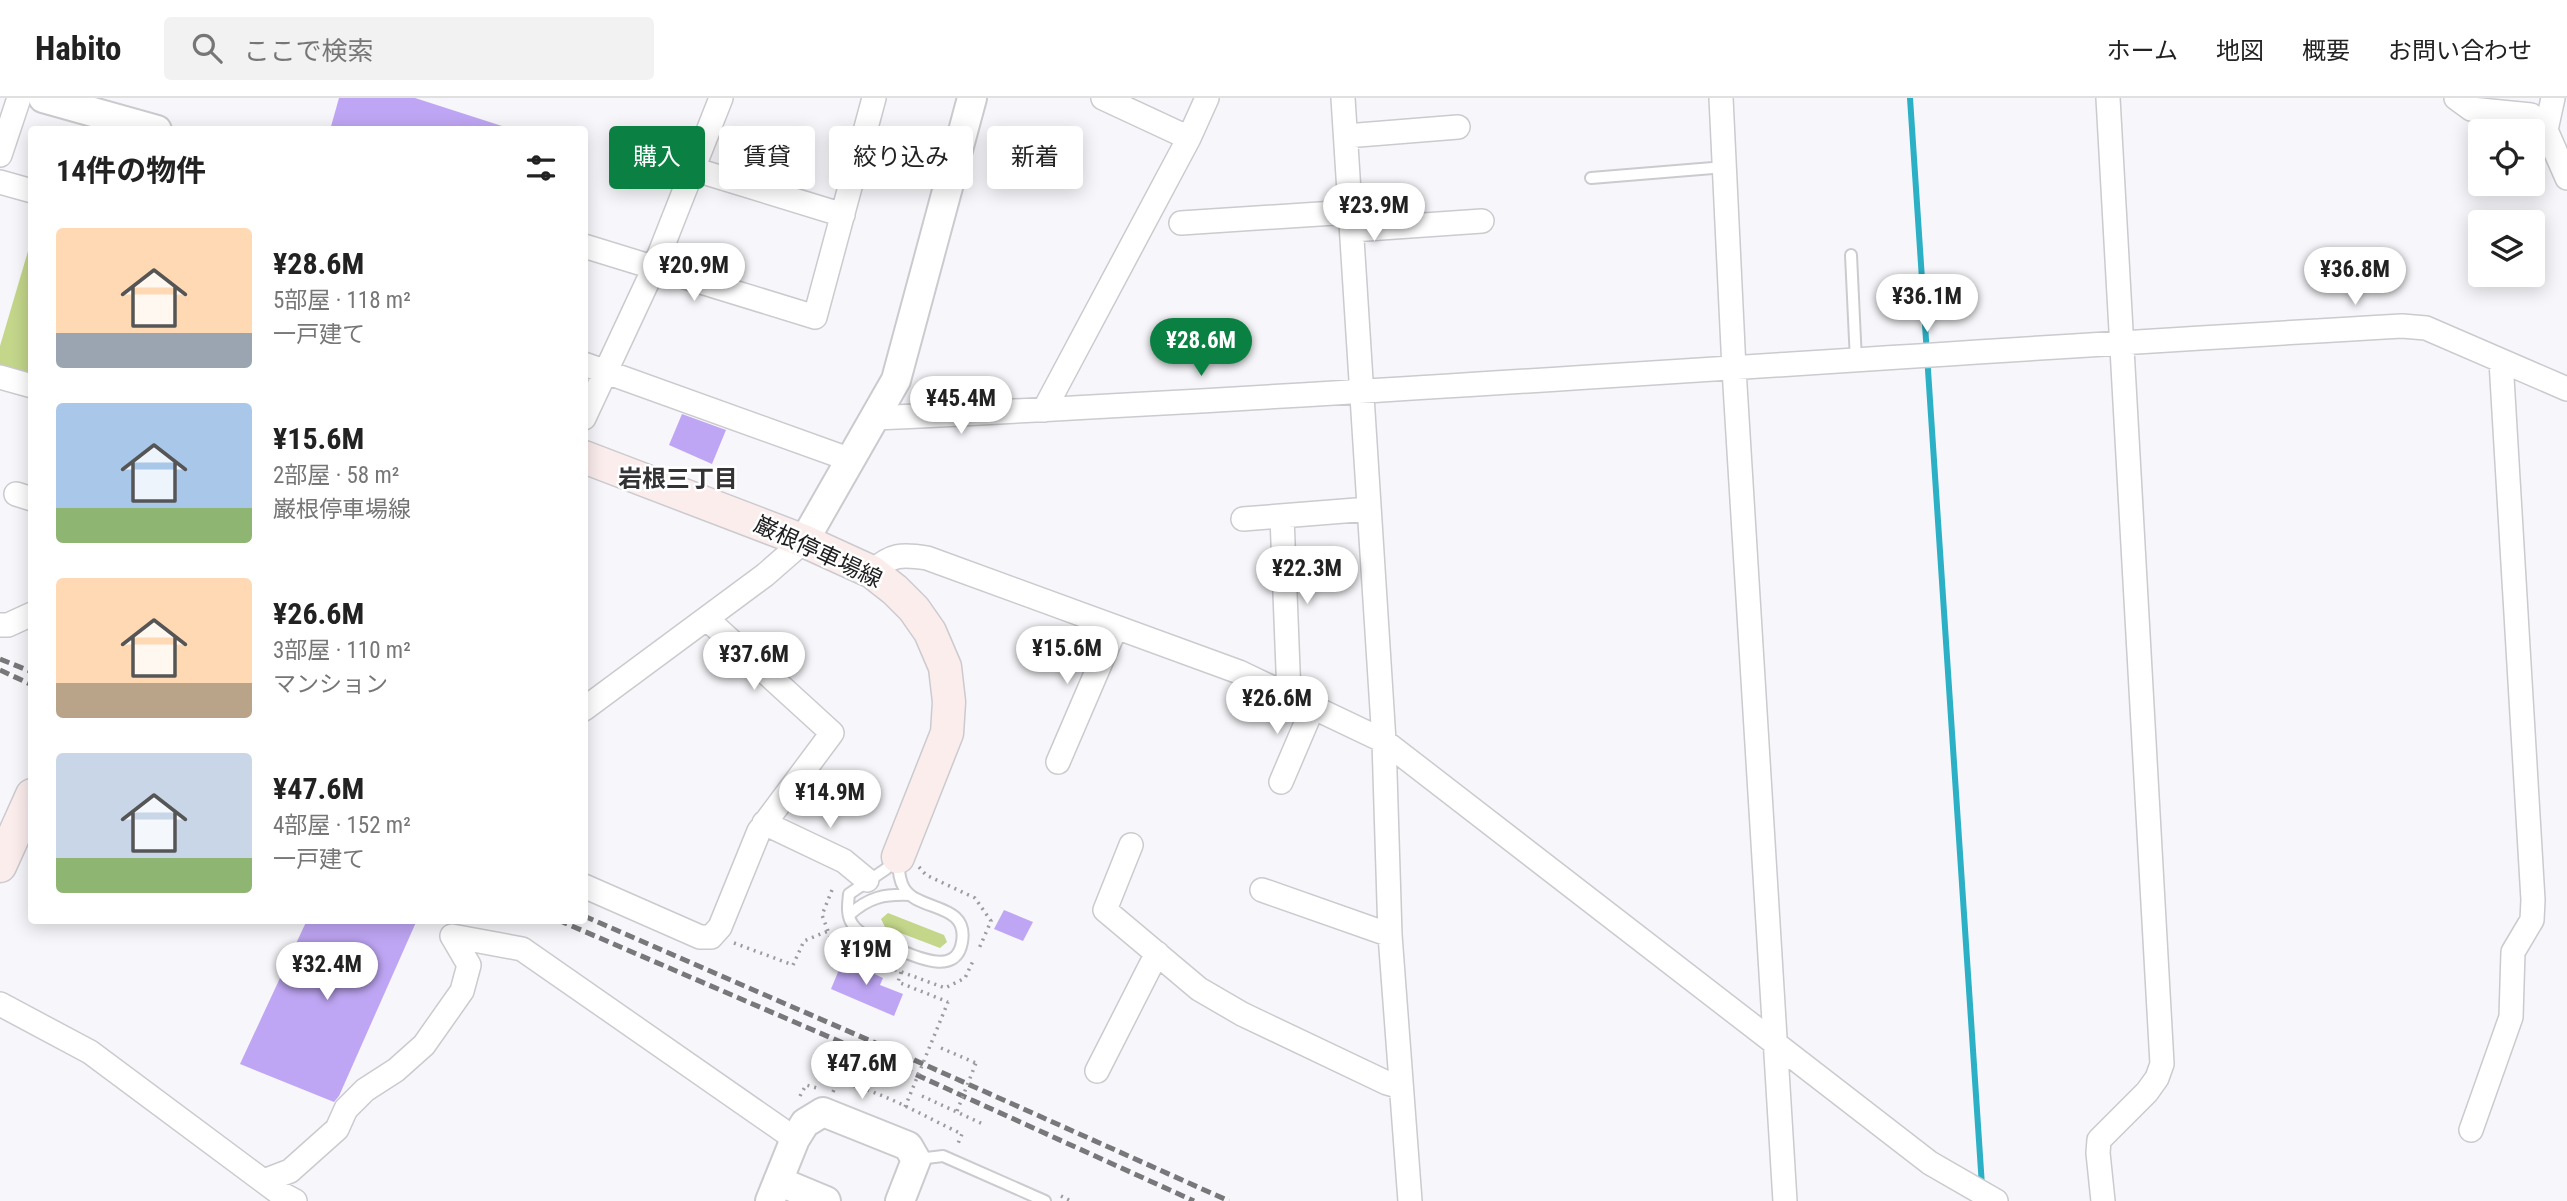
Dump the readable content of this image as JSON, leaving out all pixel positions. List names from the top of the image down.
{
  "streets": {
    "main road": ["巌根停車場線"]
  },
  "districts": ["岩根三丁目"],
  "page": {
    "header": "Habito",
    "search": "ここで検索",
    "nav": [
      "ホーム",
      "地図",
      "概要",
      "お問い合わせ"
    ],
    "chip": [
      "購入",
      "賃貸",
      "絞り込み",
      "新着"
    ],
    "heading": "14件の物件",
    "price": [
      "¥23.9M",
      "¥20.9M",
      "¥36.8M",
      "¥36.1M",
      "¥28.6M",
      "¥45.4M",
      "¥22.3M",
      "¥15.6M",
      "¥37.6M",
      "¥26.6M",
      "¥14.9M",
      "¥19M",
      "¥32.4M",
      "¥47.6M"
    ],
    "list": [
      {
        "name": "¥28.6M",
        "note": "5部屋 · 118 m² · 一戸建て"
      },
      {
        "name": "¥15.6M",
        "note": "2部屋 · 58 m² · 巌根停車場線"
      },
      {
        "name": "¥26.6M",
        "note": "3部屋 · 110 m² · マンション"
      },
      {
        "name": "¥47.6M",
        "note": "4部屋 · 152 m² · 一戸建て"
      }
    ]
  }
}
